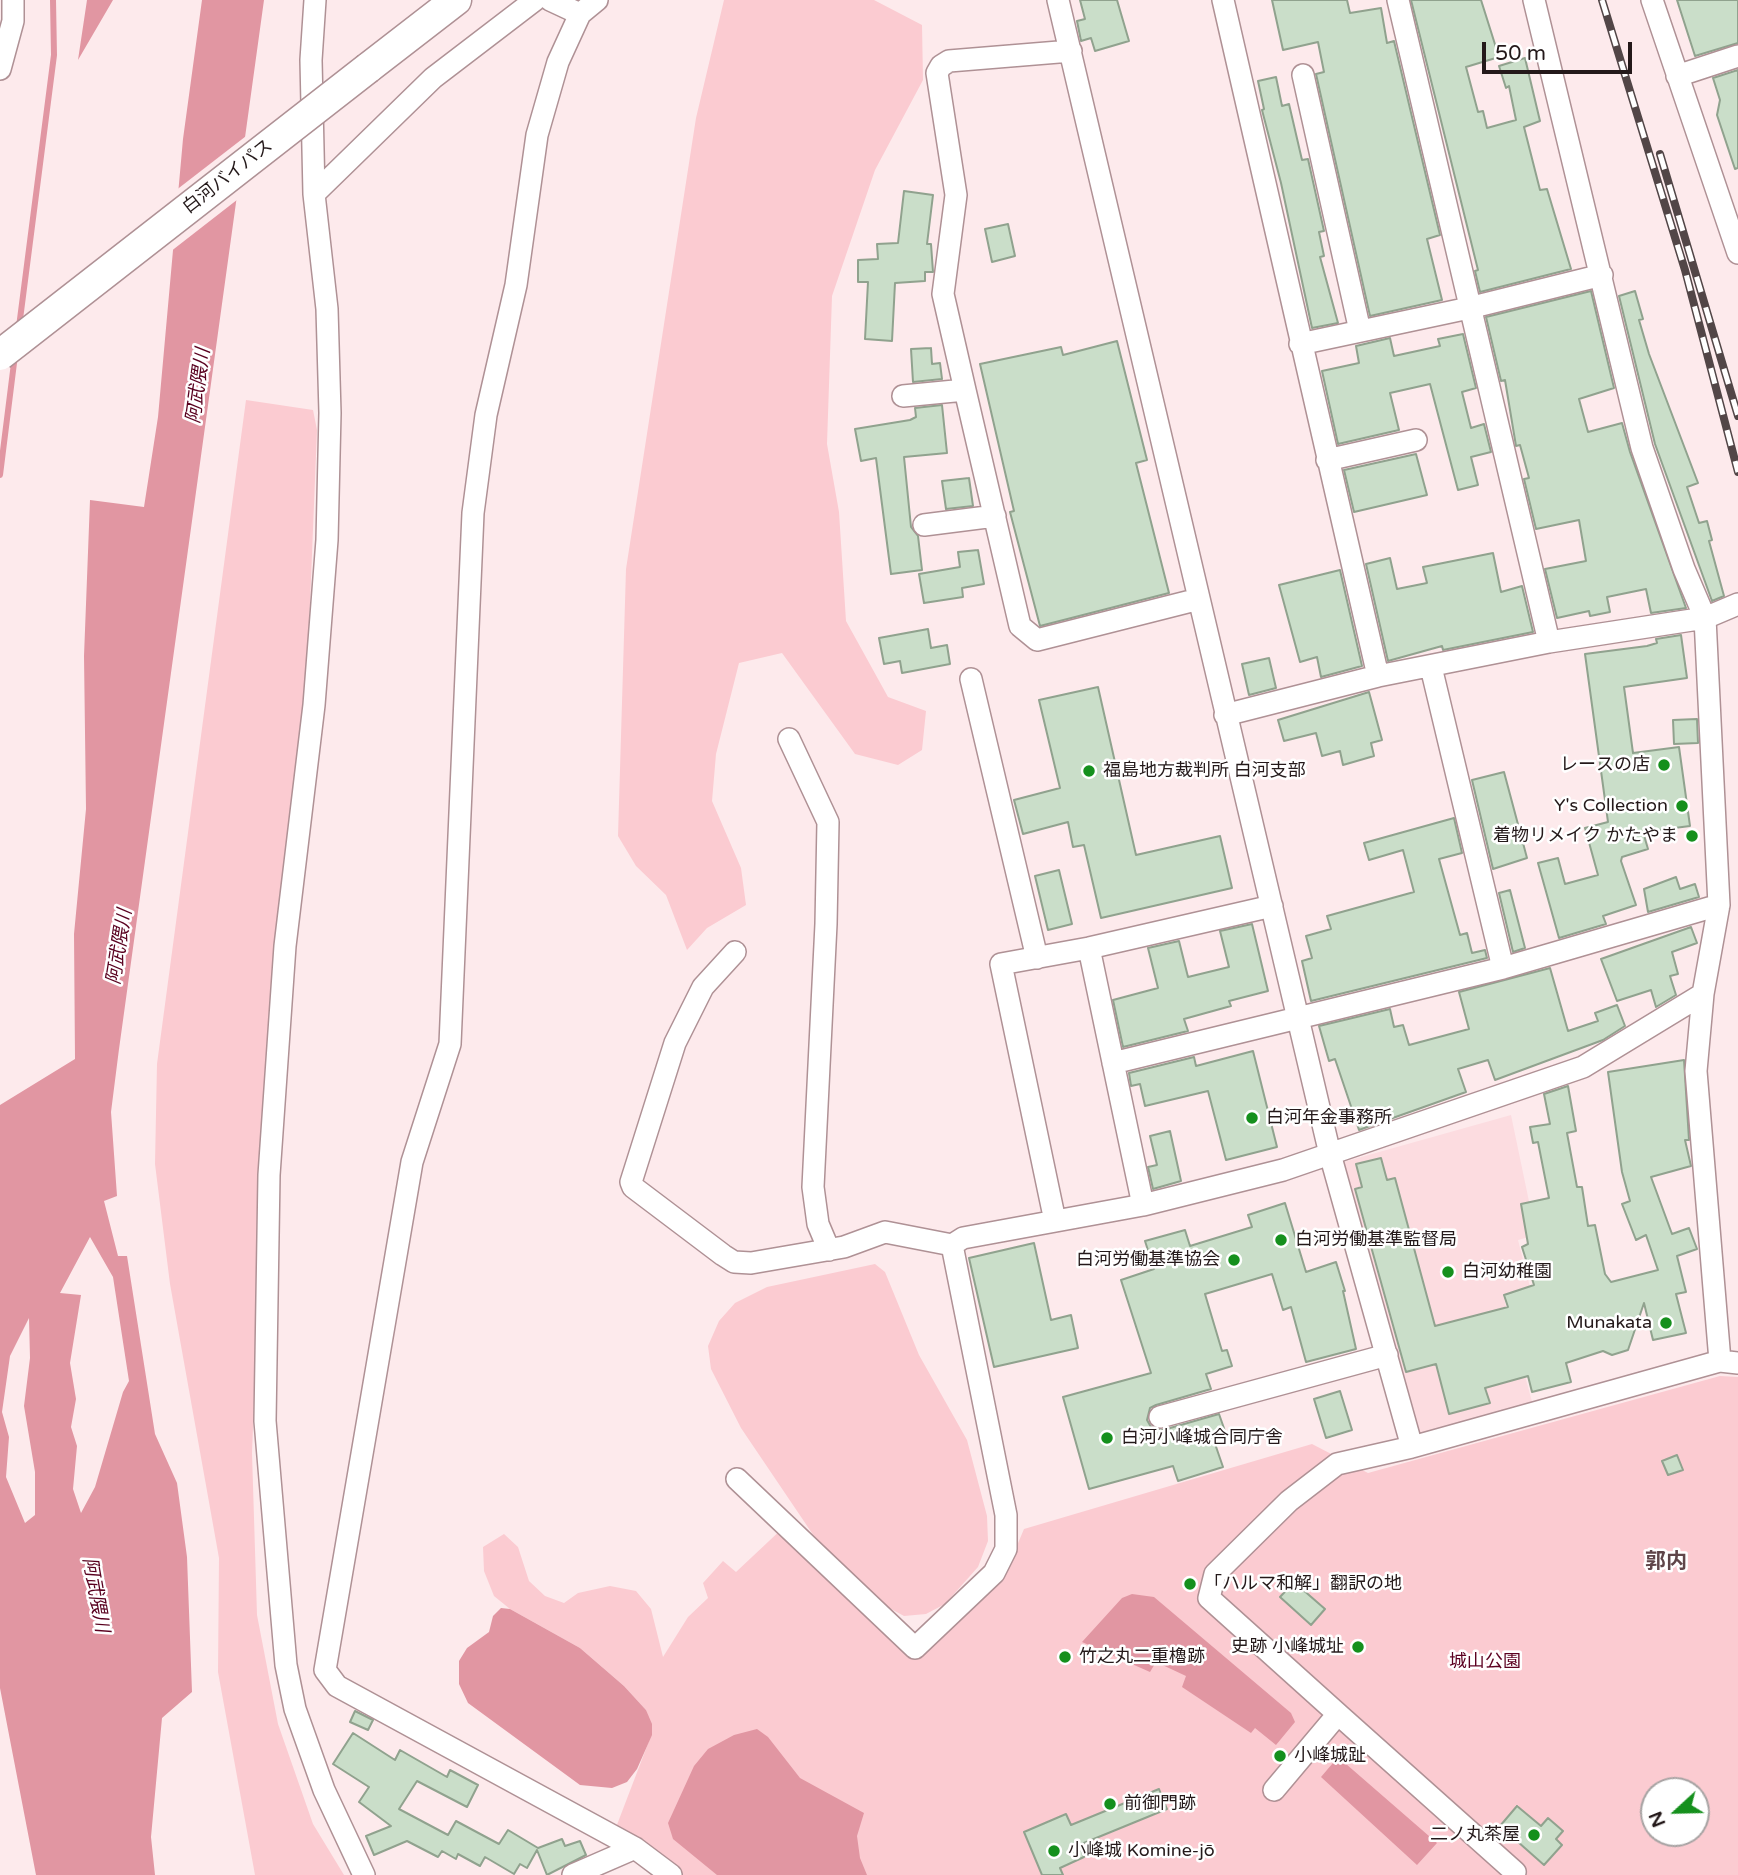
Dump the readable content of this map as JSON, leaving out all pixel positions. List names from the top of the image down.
{
  "streets": {
    "highway": ["白河バイパス"]
  },
  "districts": ["郭内"],
  "water": ["阿武隈川"],
  "parks": ["城山公園"],
  "places": [
    "レースの店",
    "福島地方裁判所 白河支部",
    "Y's Collection",
    "着物リメイク かたやま",
    "白河年金事務所",
    "白河労働基準監督局",
    "白河労働基準協会",
    "白河幼稚園",
    "Munakata",
    "白河小峰城合同庁舎",
    "「ハルマ和解」翻訳の地",
    "史跡 小峰城址",
    "竹之丸二重櫓跡",
    "小峰城趾",
    "前御門跡",
    "二ノ丸茶屋",
    "小峰城 Komine-jō"
  ],
  "scale_bar": "50 m",
  "north": "left"
}
